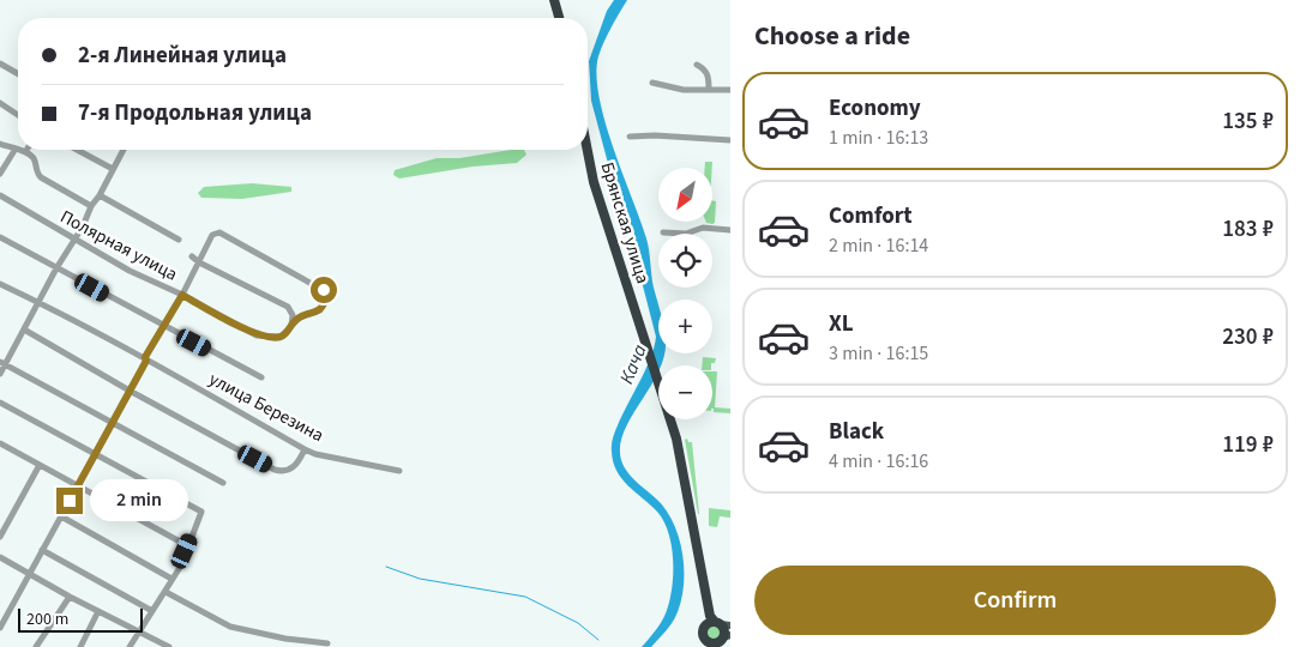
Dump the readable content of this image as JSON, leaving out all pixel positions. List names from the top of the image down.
{
  "streets": {
    "highway": ["Брянская улица"],
    "street": ["Полярная улица", "улица Березина"]
  },
  "water": ["Кача"],
  "scale_bar": "200 m",
  "north": "bottom left",
  "page": {
    "heading": "Choose a ride",
    "banner": ["2-я Линейная улица", "7-я Продольная улица"],
    "list": [
      {
        "name": "Economy",
        "note": "1 min · 16:13",
        "value": "135 ₽"
      },
      {
        "name": "Comfort",
        "note": "2 min · 16:14",
        "value": "183 ₽"
      },
      {
        "name": "XL",
        "note": "3 min · 16:15",
        "value": "230 ₽"
      },
      {
        "name": "Black",
        "note": "4 min · 16:16",
        "value": "119 ₽"
      }
    ],
    "map_buttons": ["+", "−"],
    "bubble": "2 min",
    "buttons": "Confirm",
    "scale": "200 m"
  }
}
